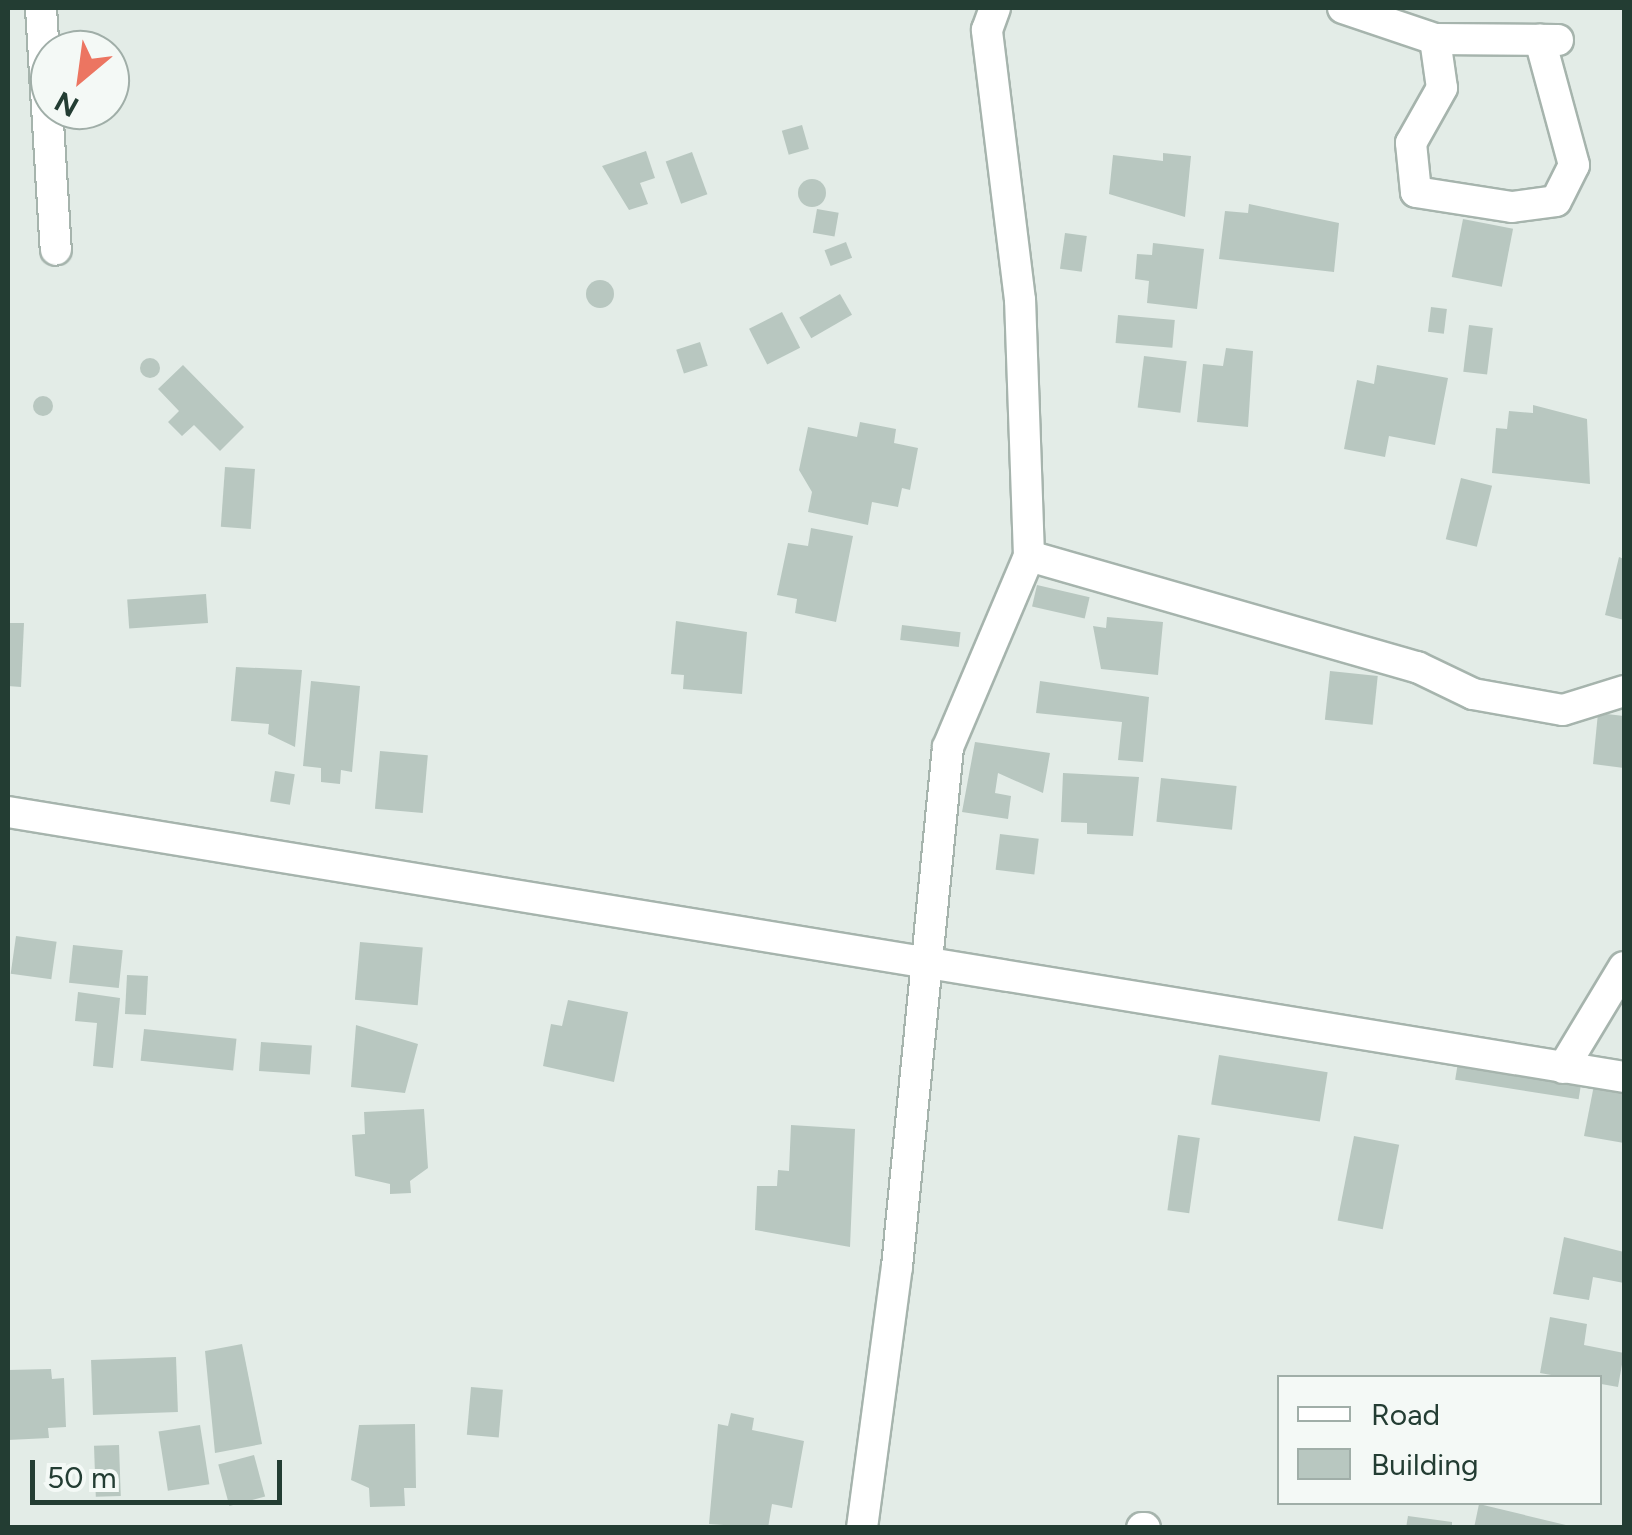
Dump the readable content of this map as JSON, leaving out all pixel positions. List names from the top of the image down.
{
  "legend": ["Road", "Building"],
  "scale_bar": "50 m",
  "north": "bottom left"
}
